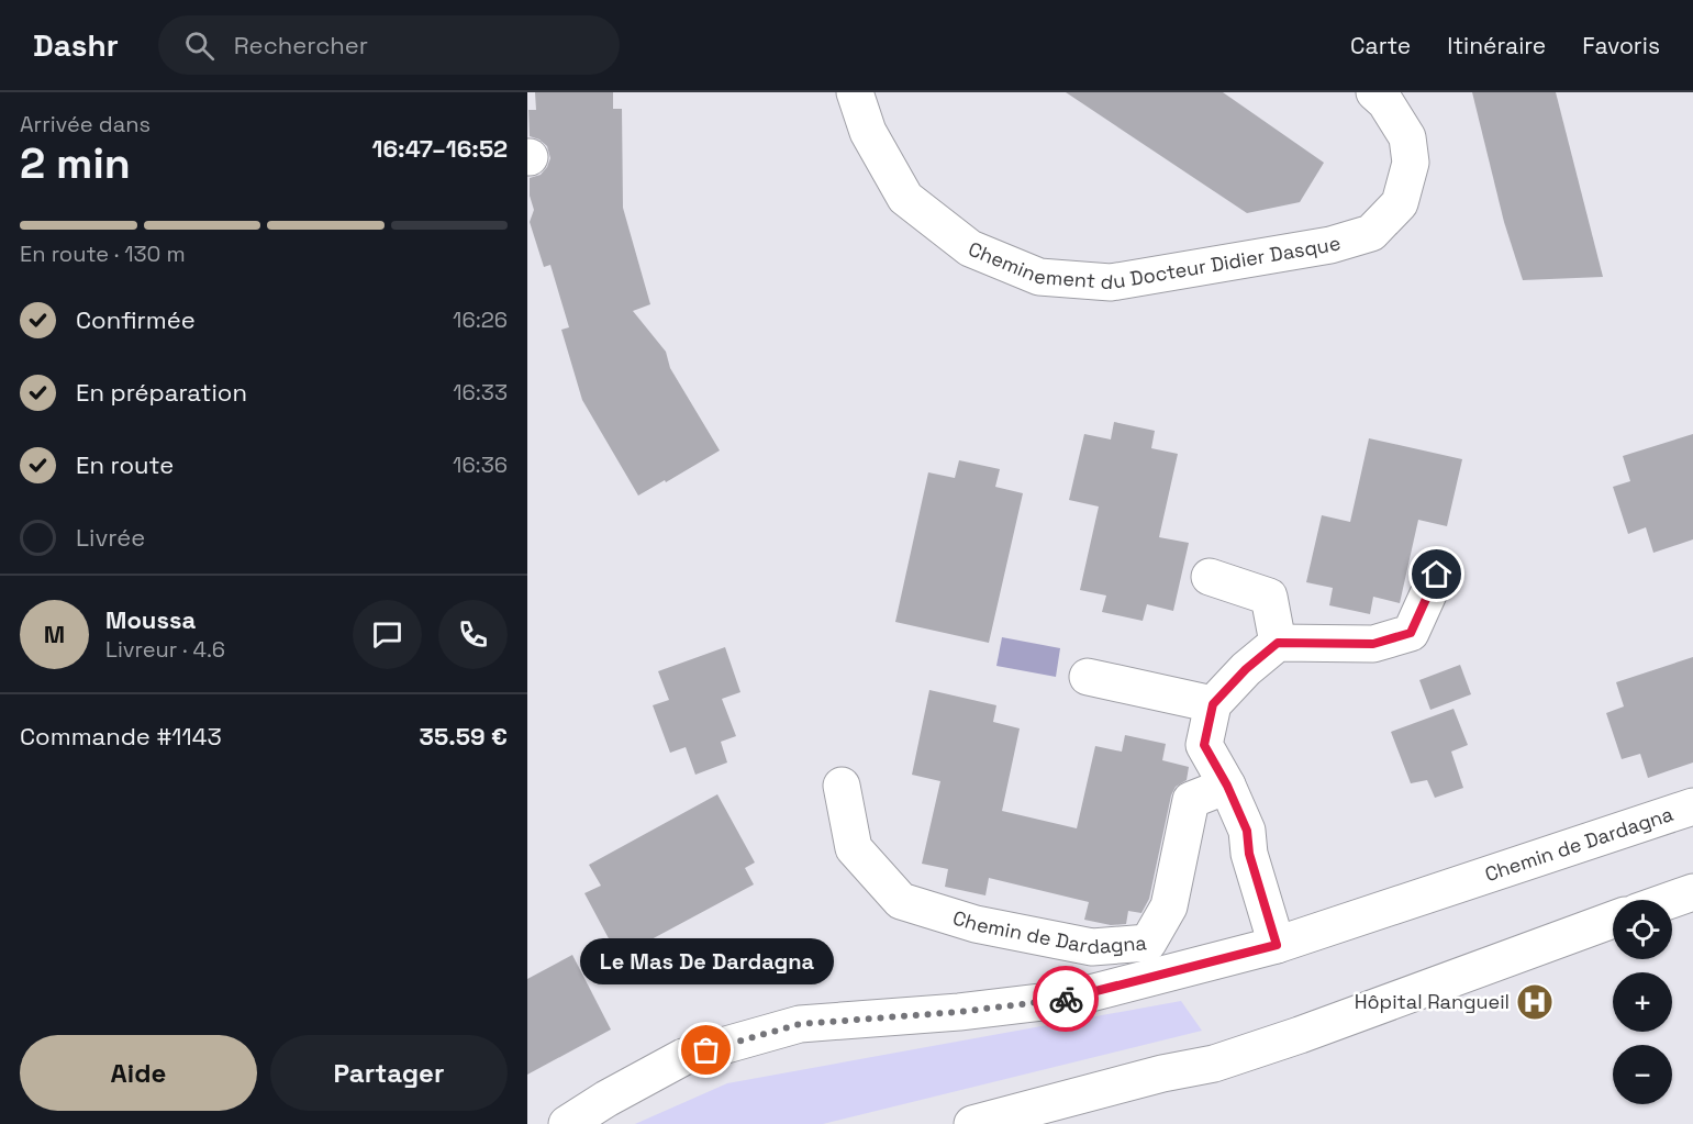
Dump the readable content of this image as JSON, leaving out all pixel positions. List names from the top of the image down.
{
  "streets": {
    "street": ["Cheminement du Docteur Didier Dasque", "Chemin de Dardagna"]
  },
  "places": {
    "hospital": ["Hôpital Rangueil"],
    "other": ["Le Mas De Dardagna"]
  },
  "page": {
    "header": "Dashr",
    "search": "Rechercher",
    "nav": ["Carte", "Itinéraire", "Favoris"],
    "heading": ["2 min", "Arrivée dans", "16:47–16:52"],
    "panel": [
      "Moussa",
      "Livreur · 4.6",
      "Commande #1143",
      "35.59 €"
    ],
    "bar": "En route · 130 m",
    "list": [
      ["Confirmée", "16:26"],
      ["En préparation", "16:33"],
      ["En route", "16:36"],
      "Livrée"
    ],
    "round": "M",
    "map_buttons": ["+", "−"],
    "bubble": "Le Mas De Dardagna",
    "buttons": ["Aide", "Partager"]
  }
}
